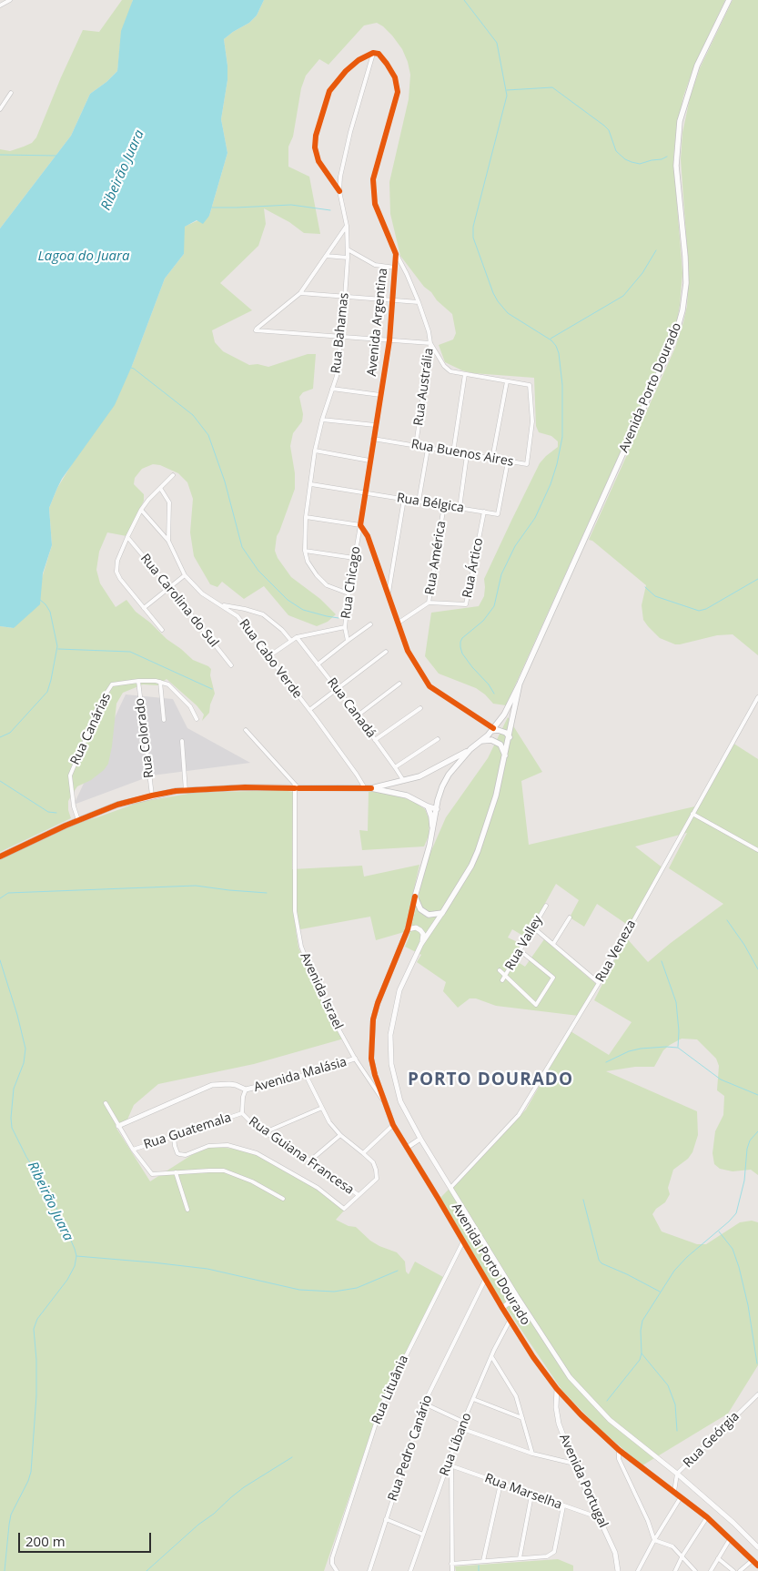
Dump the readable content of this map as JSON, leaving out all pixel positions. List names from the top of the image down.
{
  "streets": {
    "main road": ["Avenida Porto Dourado"],
    "street": [
      "Avenida Argentina",
      "Rua Bahamas",
      "Rua Austrália",
      "Rua Buenos Aires",
      "Rua Bélgica",
      "Rua América",
      "Rua Ártico",
      "Rua Chicago",
      "Rua Carolina do Sul",
      "Rua Cabo Verde",
      "Rua Canadá",
      "Rua Canárias",
      "Rua Colorado",
      "Rua Valley",
      "Rua Veneza",
      "Avenida Israel",
      "Avenida Malásia",
      "Rua Guatemala",
      "Rua Guiana Francesa",
      "Rua Lituânia",
      "Rua Geórgia",
      "Rua Líbano",
      "Rua Pedro Canário",
      "Avenida Portugal",
      "Rua Marselha"
    ]
  },
  "crossings": [
    ["Avenida Argentina", "Rua Bahamas"],
    ["Avenida Argentina", "Rua Austrália"],
    ["Avenida Argentina", "Rua Buenos Aires"],
    ["Avenida Argentina", "Rua Bélgica"],
    ["Avenida Argentina", "Rua Chicago"],
    ["Rua Bahamas", "Rua Bélgica"],
    ["Rua Bahamas", "Rua Chicago"],
    ["Rua Austrália", "Rua Buenos Aires"],
    ["Avenida Porto Dourado", "Rua Veneza"],
    ["Avenida Porto Dourado", "Avenida Israel"],
    ["Avenida Porto Dourado", "Rua Lituânia"],
    ["Avenida Porto Dourado", "Rua Geórgia"],
    ["Avenida Porto Dourado", "Rua Líbano"],
    ["Avenida Porto Dourado", "Rua Pedro Canário"],
    ["Avenida Porto Dourado", "Avenida Portugal"],
    ["Rua Buenos Aires", "Rua Bélgica"],
    ["Rua Bélgica", "Rua América"],
    ["Rua Bélgica", "Rua Ártico"],
    ["Rua América", "Rua Ártico"],
    ["Rua Chicago", "Rua Canadá"],
    ["Rua Canárias", "Rua Colorado"],
    ["Avenida Israel", "Avenida Malásia"],
    ["Avenida Malásia", "Rua Guiana Francesa"],
    ["Rua Guatemala", "Rua Guiana Francesa"],
    ["Rua Líbano", "Rua Marselha"],
    ["Avenida Portugal", "Rua Marselha"]
  ],
  "districts": ["PORTO DOURADO"],
  "water": ["Ribeirão Juara", "Lagoa do Juara"],
  "scale_bar": "200 m"
}
